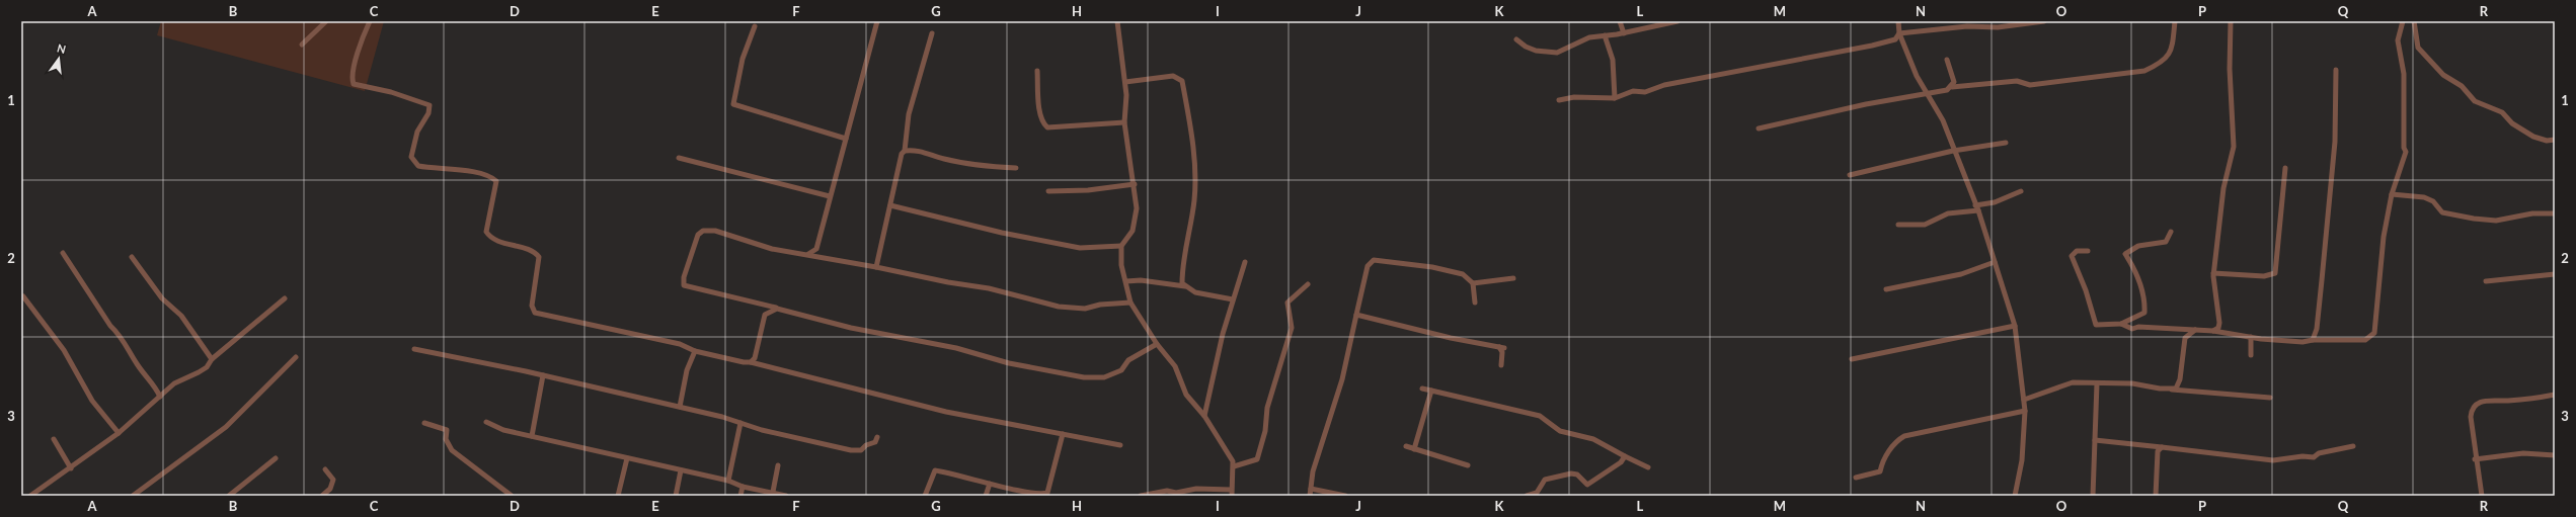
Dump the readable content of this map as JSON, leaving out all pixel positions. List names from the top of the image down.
{
  "north": "top",
  "grid": {
    "columns": [
      "A",
      "B",
      "C",
      "D",
      "E",
      "F",
      "G",
      "H",
      "I",
      "J",
      "K",
      "L",
      "M",
      "N",
      "O",
      "P",
      "Q",
      "R"
    ],
    "rows": ["1", "2", "3"]
  }
}
